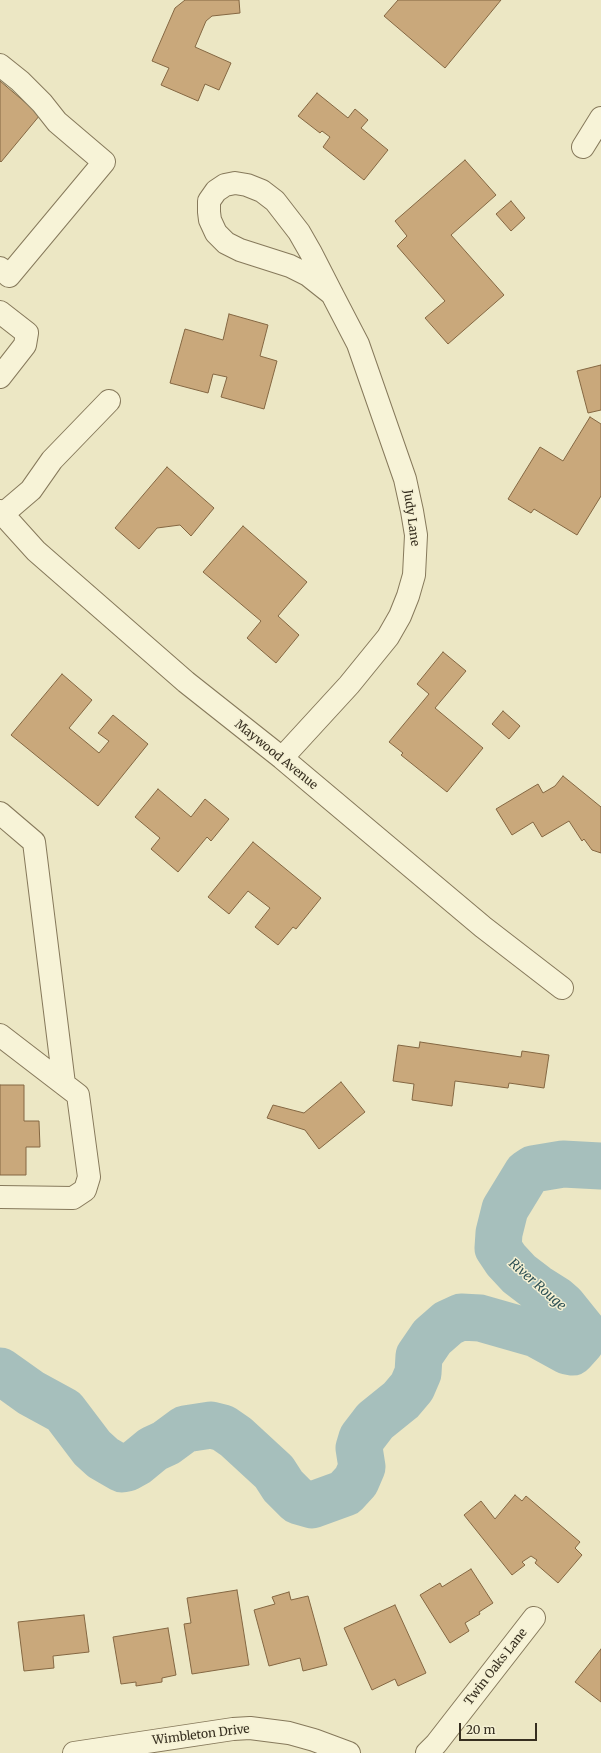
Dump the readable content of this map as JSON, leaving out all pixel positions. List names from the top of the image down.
{
  "streets": {
    "street": [
      "Judy Lane",
      "Maywood Avenue",
      "Twin Oaks Lane",
      "Wimbleton Drive"
    ]
  },
  "crossings": [
    ["Judy Lane", "Maywood Avenue"]
  ],
  "water": ["River Rouge"],
  "scale_bar": "20 m"
}
